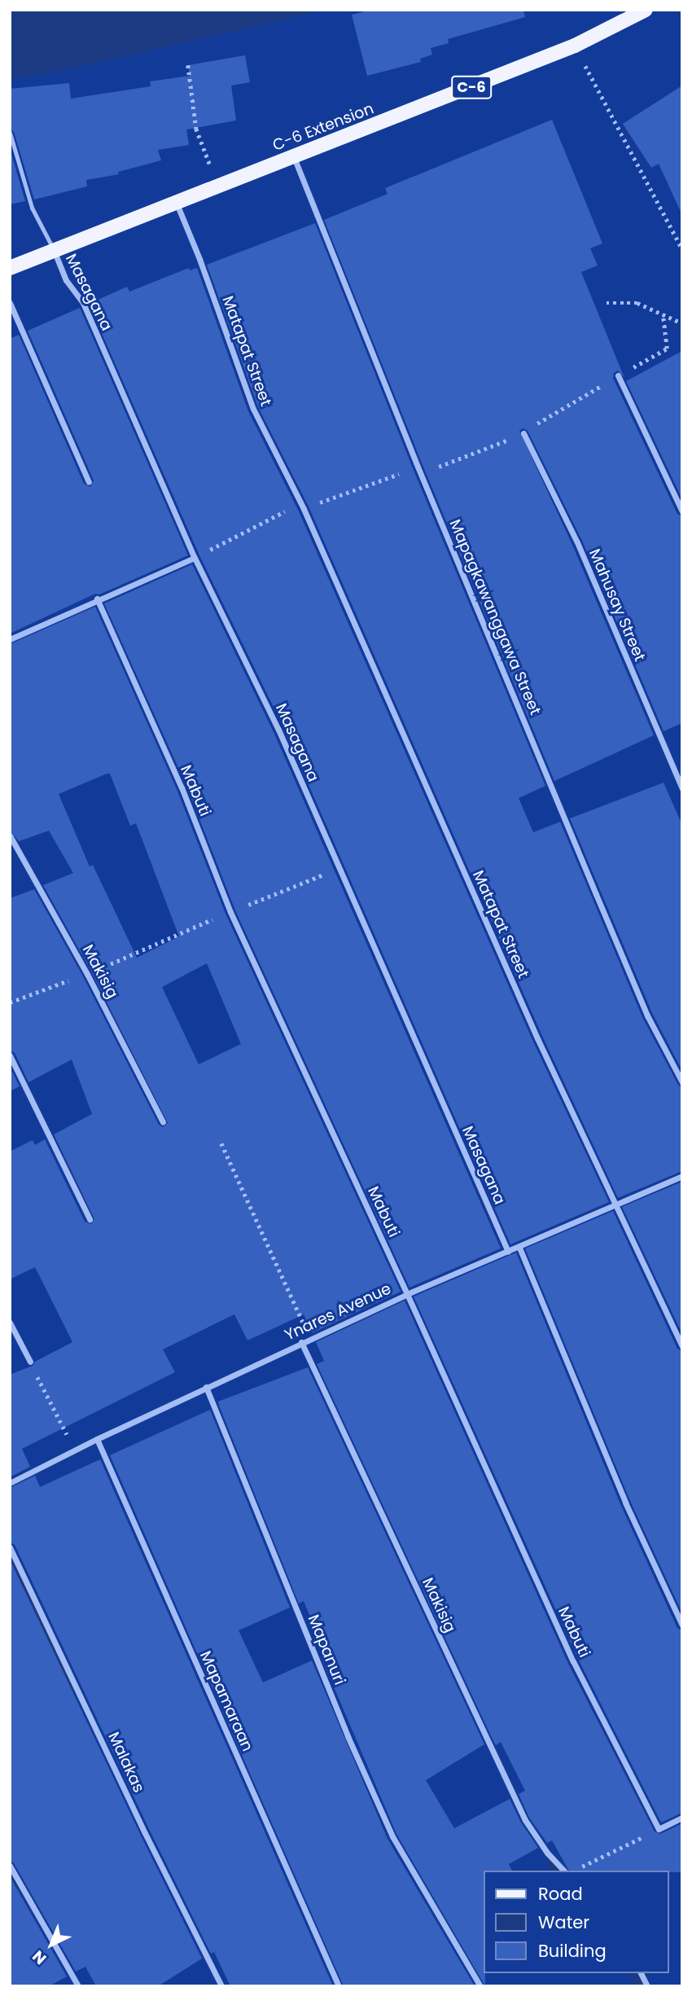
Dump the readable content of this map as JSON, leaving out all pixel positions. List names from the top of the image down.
{
  "streets": {
    "main road": ["C-6", "C-6 Extension"],
    "street": [
      "Masagana",
      "Matapat Street",
      "Mahusay Street",
      "Mapagkawanggawa Street",
      "Mabuti",
      "Makisig",
      "Ynares Avenue",
      "Mapanuri",
      "Mapamaraan",
      "Malakas"
    ]
  },
  "crossings": [
    ["C-6 Extension", "Masagana"],
    ["C-6 Extension", "Matapat Street"],
    ["C-6 Extension", "Mapagkawanggawa Street"],
    ["Masagana", "Ynares Avenue"],
    ["Matapat Street", "Ynares Avenue"],
    ["Mabuti", "Ynares Avenue"],
    ["Makisig", "Ynares Avenue"],
    ["Ynares Avenue", "Mapanuri"],
    ["Ynares Avenue", "Mapamaraan"]
  ],
  "legend": ["Road", "Water", "Building"],
  "north": "bottom left"
}
